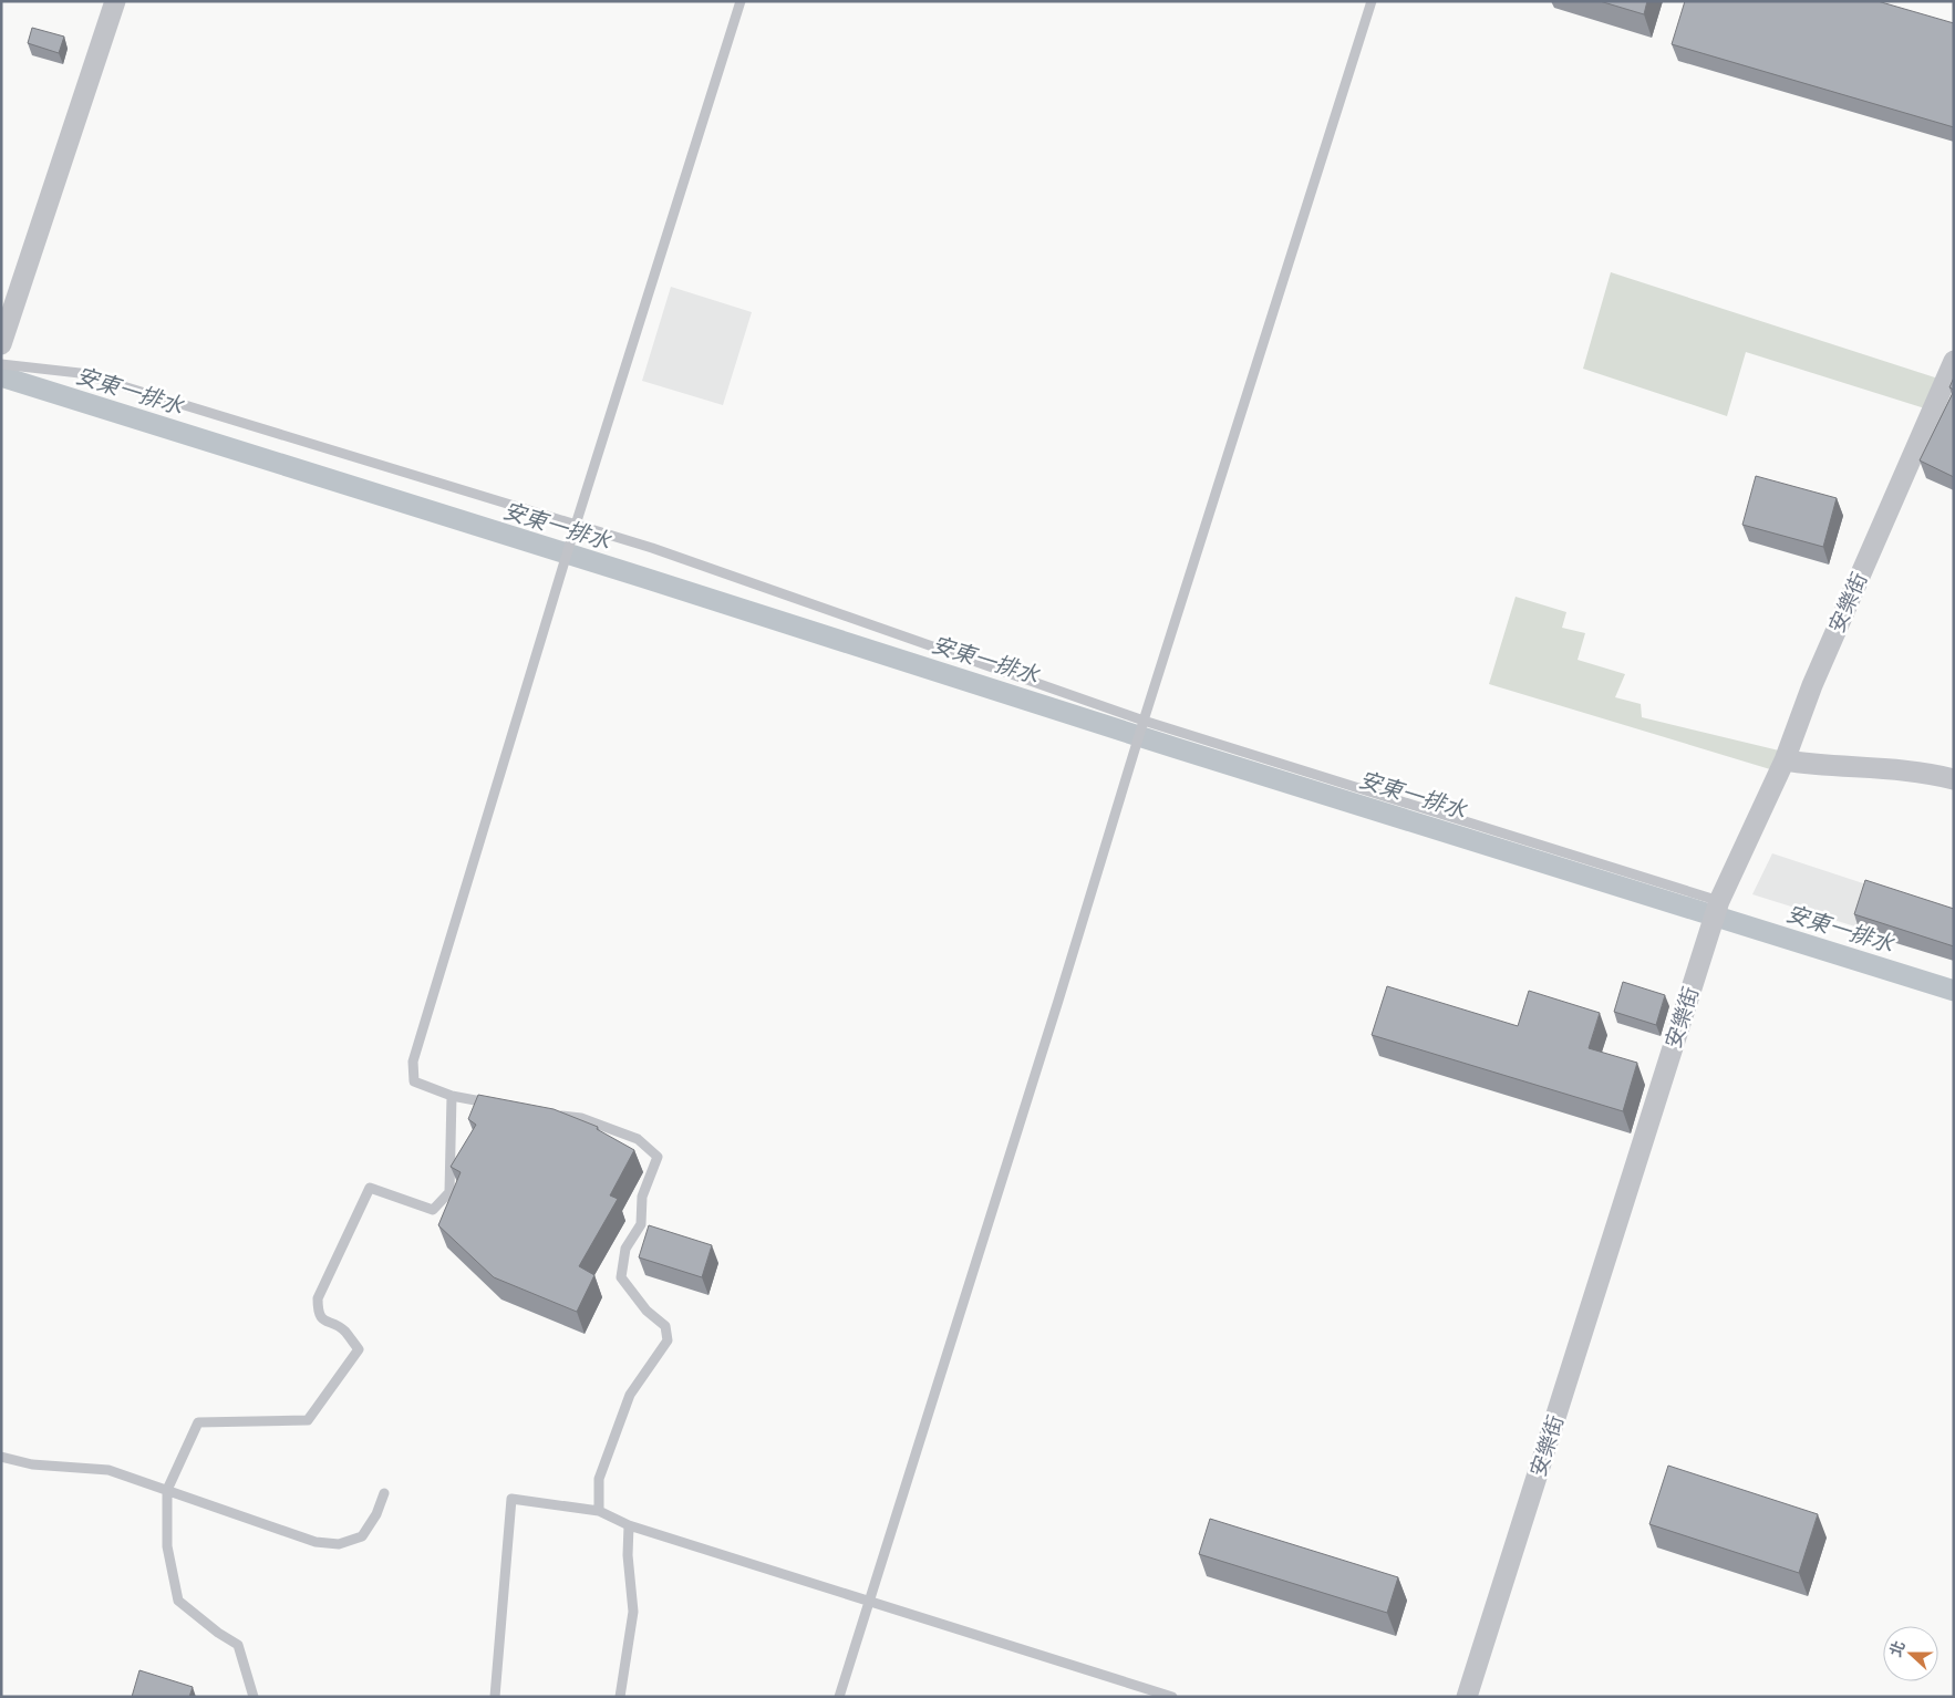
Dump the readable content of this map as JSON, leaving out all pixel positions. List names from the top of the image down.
{
  "streets": {
    "street": ["安樂街"]
  },
  "water": ["安東一排水"],
  "north": "left"
}
